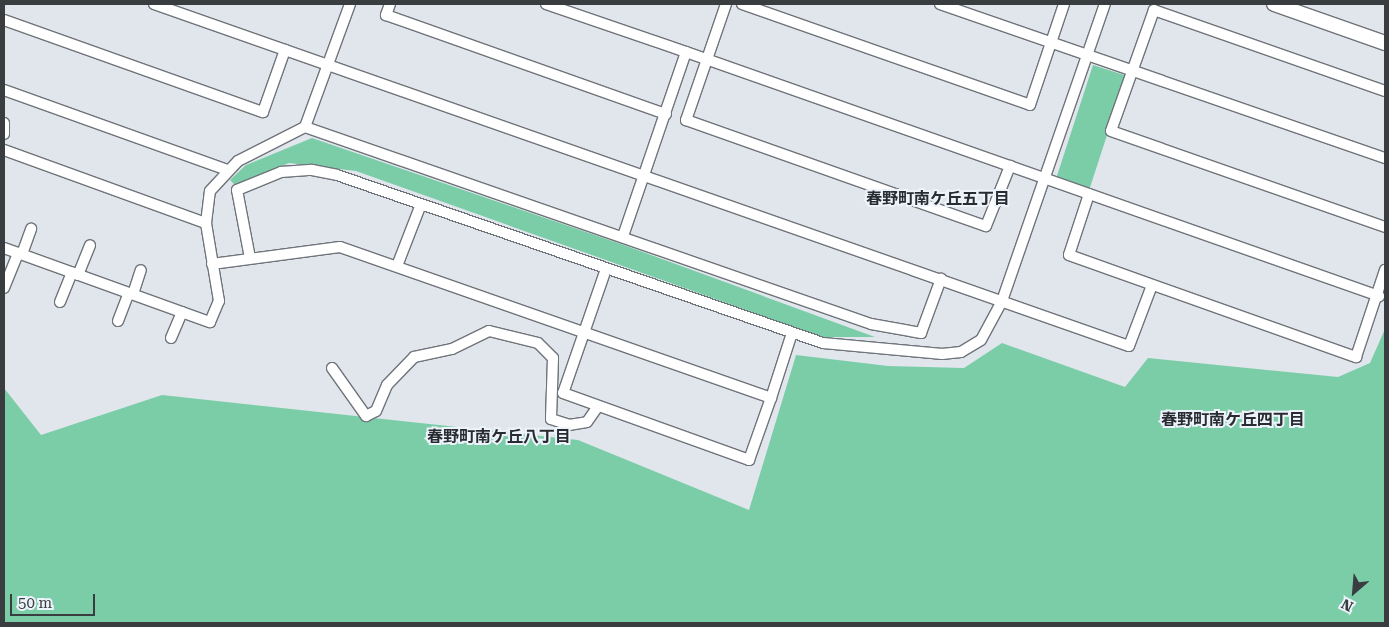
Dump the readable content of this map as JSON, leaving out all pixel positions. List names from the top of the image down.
{
  "districts": ["春野町南ケ丘五丁目", "春野町南ケ丘四丁目", "春野町南ケ丘八丁目"],
  "scale_bar": "50 m",
  "north": "bottom left"
}
